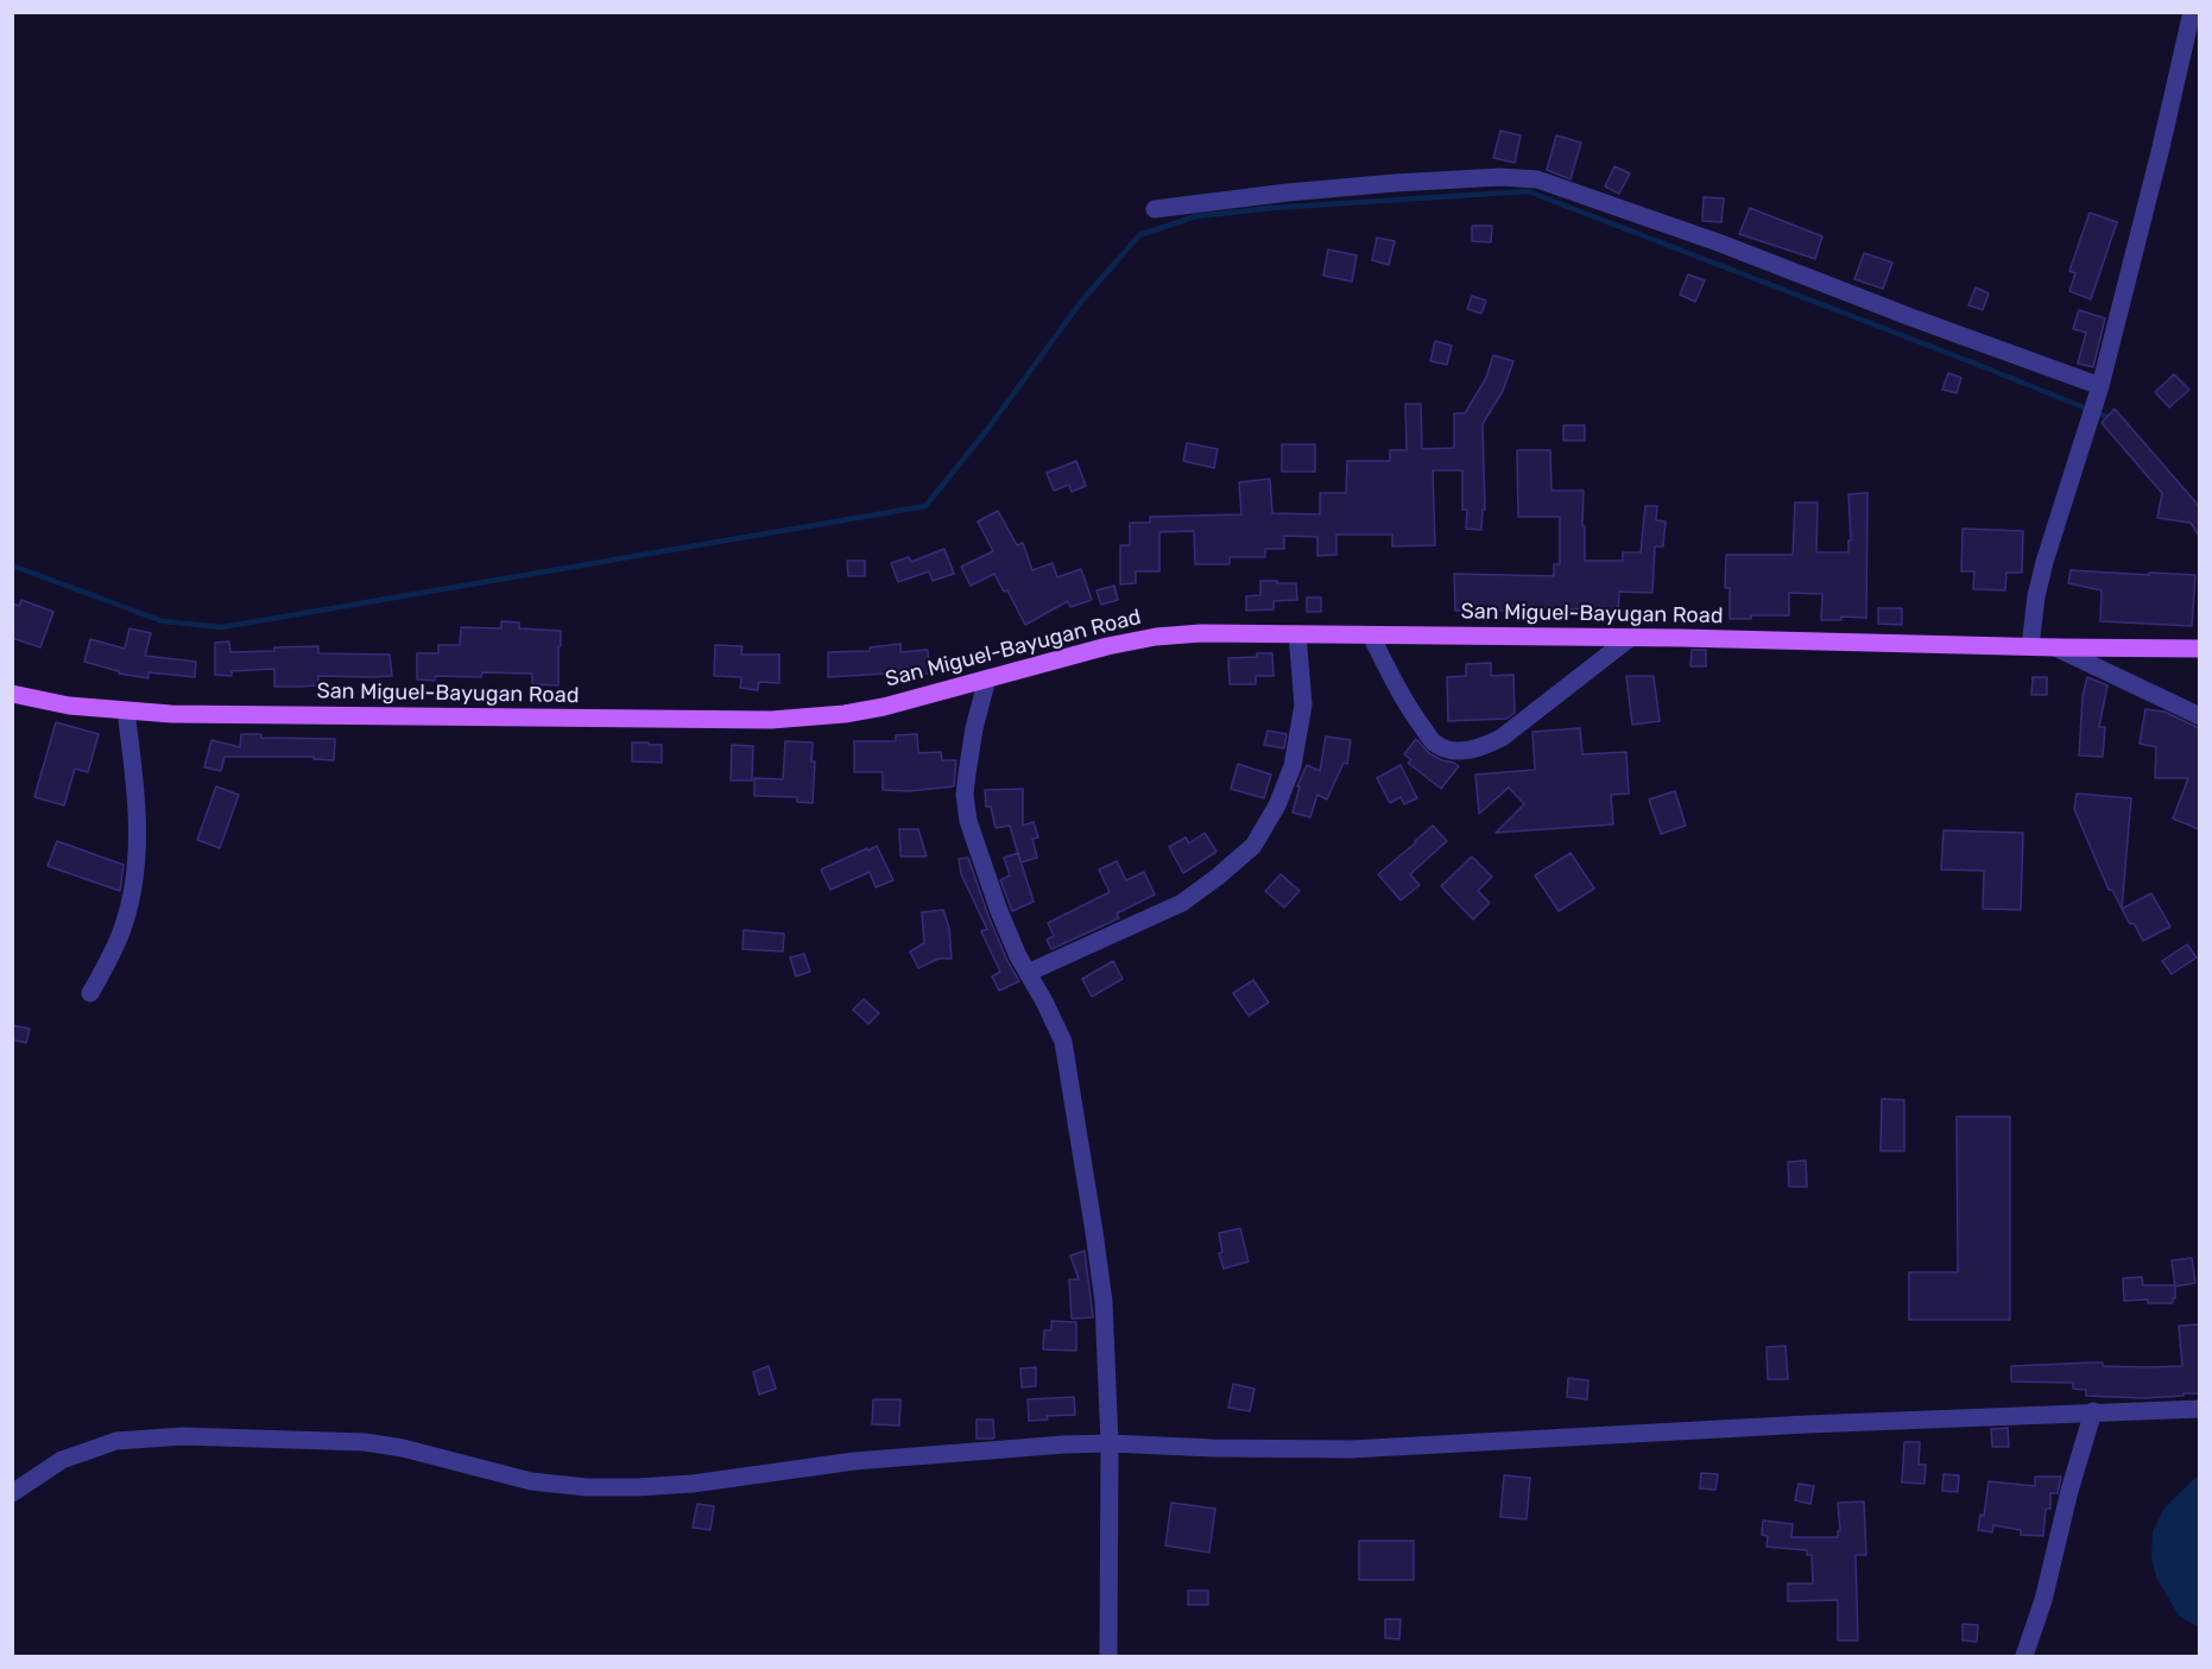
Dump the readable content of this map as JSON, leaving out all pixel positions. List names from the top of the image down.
{
  "streets": {
    "main road": ["San Miguel-Bayugan Road"]
  }
}
